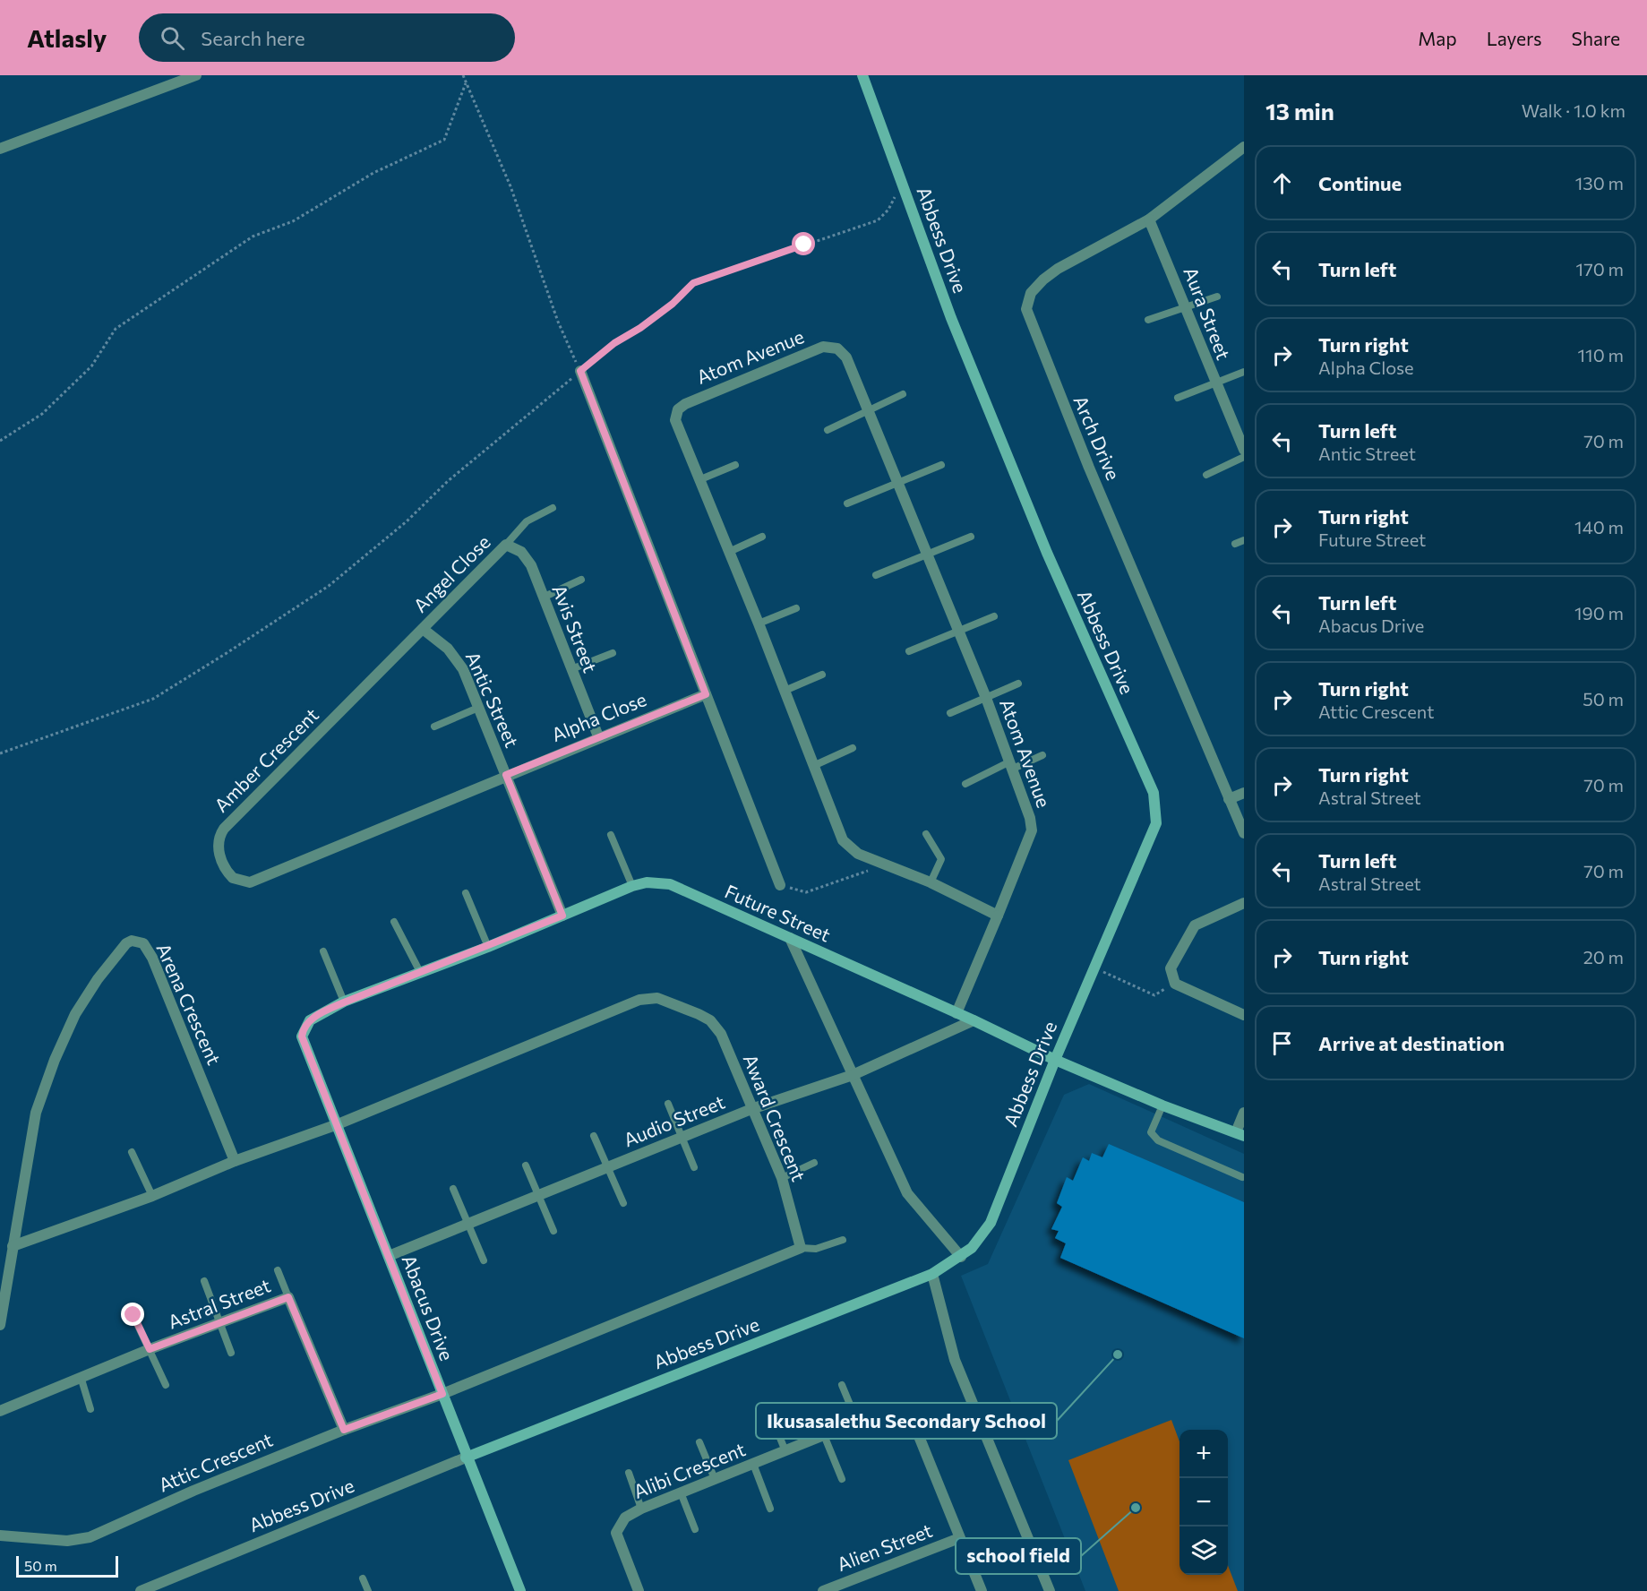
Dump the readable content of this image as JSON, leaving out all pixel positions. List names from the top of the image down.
{
  "streets": {
    "street": [
      "Abbess Drive",
      "Aura Street",
      "Atom Avenue",
      "Arch Drive",
      "Angel Close",
      "Avis Street",
      "Antic Street",
      "Alpha Close",
      "Amber Crescent",
      "Future Street",
      "Arena Crescent",
      "Award Crescent",
      "Audio Street",
      "Astral Street",
      "Abacus Drive",
      "Attic Crescent",
      "Alibi Crescent",
      "Alien Street"
    ]
  },
  "crossings": [
    ["Abbess Drive", "Future Street"],
    ["Abbess Drive", "Abacus Drive"],
    ["Aura Street", "Arch Drive"],
    ["Angel Close", "Avis Street"],
    ["Angel Close", "Antic Street"],
    ["Angel Close", "Amber Crescent"],
    ["Avis Street", "Alpha Close"],
    ["Antic Street", "Alpha Close"],
    ["Antic Street", "Amber Crescent"],
    ["Antic Street", "Future Street"],
    ["Alpha Close", "Amber Crescent"],
    ["Future Street", "Audio Street"],
    ["Future Street", "Abacus Drive"],
    ["Award Crescent", "Audio Street"],
    ["Award Crescent", "Abacus Drive"],
    ["Audio Street", "Abacus Drive"],
    ["Astral Street", "Attic Crescent"],
    ["Abacus Drive", "Attic Crescent"],
    ["Alibi Crescent", "Alien Street"]
  ],
  "places": ["Ikusasalethu Secondary School", "school field"],
  "scale_bar": "50 m",
  "page": {
    "header": "Atlasly",
    "search": "Search here",
    "nav": ["Map", "Layers", "Share"],
    "heading": ["13 min", "Walk · 1.0 km"],
    "list": [
      ["Continue", "130 m"],
      ["Turn left", "170 m"],
      ["Turn right", "Alpha Close", "110 m"],
      ["Turn left", "Antic Street", "70 m"],
      ["Turn right", "Future Street", "140 m"],
      ["Turn left", "Abacus Drive", "190 m"],
      ["Turn right", "Attic Crescent", "50 m"],
      ["Turn right", "Astral Street", "70 m"],
      ["Turn left", "Astral Street", "70 m"],
      ["Turn right", "20 m"],
      "Arrive at destination"
    ],
    "map_buttons": ["+", "−"],
    "scale": "50 m"
  }
}
